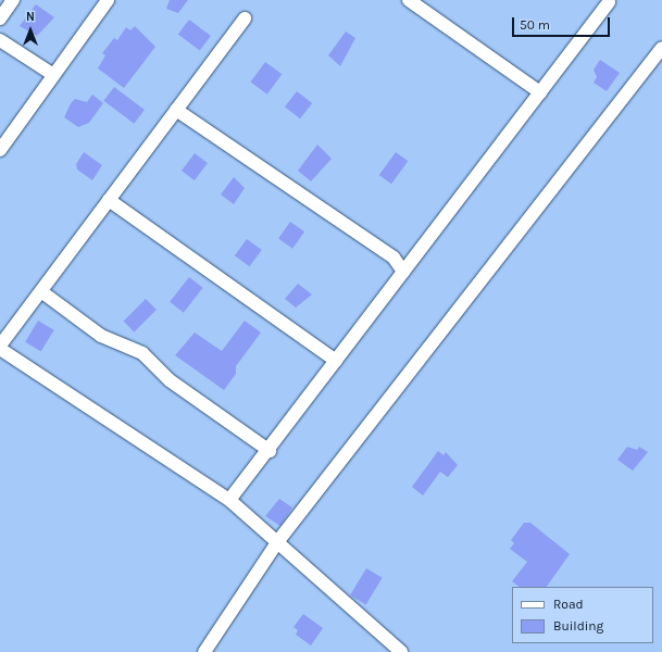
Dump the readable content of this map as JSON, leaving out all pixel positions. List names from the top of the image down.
{
  "legend": ["Road", "Building"],
  "scale_bar": "50 m",
  "north": "top"
}
